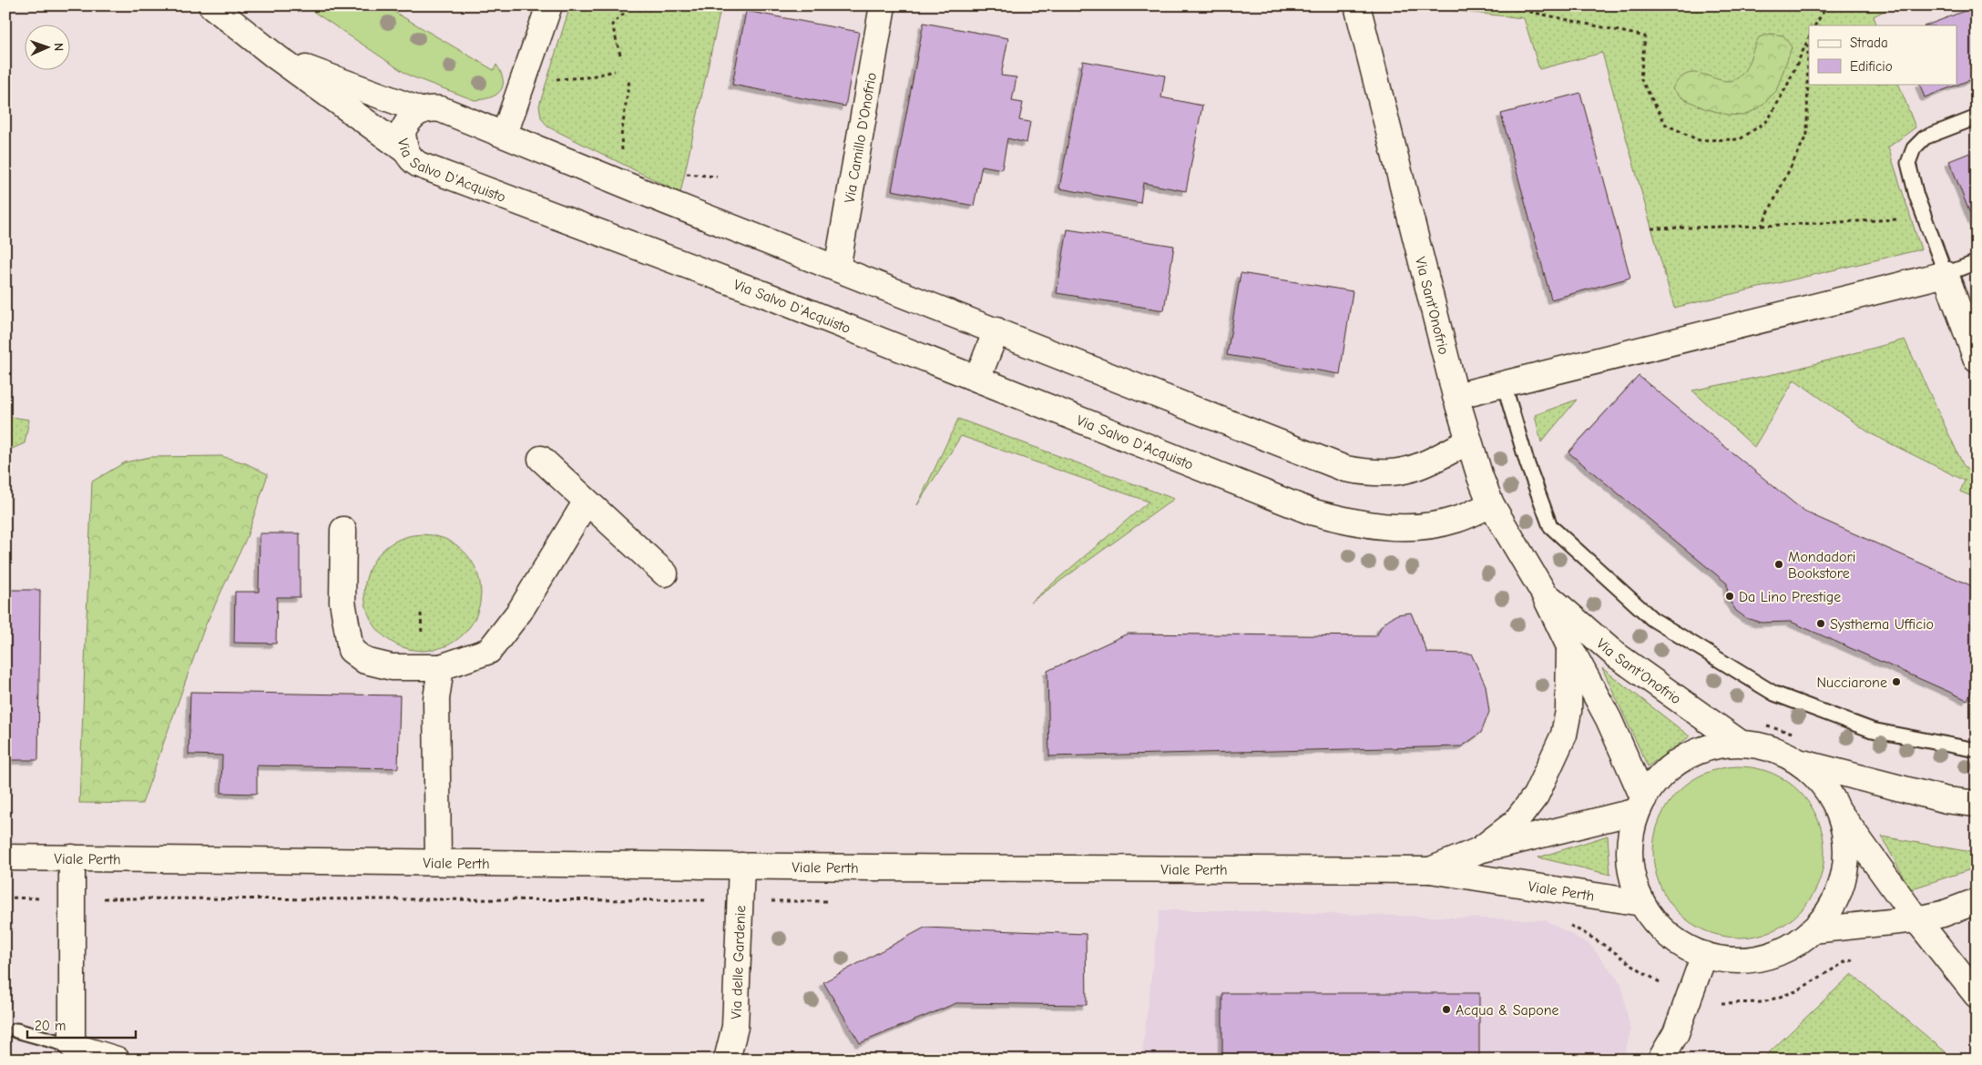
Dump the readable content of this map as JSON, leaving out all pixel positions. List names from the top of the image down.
{
  "streets": {
    "street": [
      "Via Camillo D'Onofrio",
      "Via Salvo D'Acquisto",
      "Via Sant'Onofrio",
      "Viale Perth",
      "Via delle Gardenie"
    ]
  },
  "crossings": [
    ["Via Camillo D'Onofrio", "Via Salvo D'Acquisto"],
    ["Via Salvo D'Acquisto", "Via Sant'Onofrio"],
    ["Viale Perth", "Via delle Gardenie"]
  ],
  "places": [
    "Mondadori Bookstore",
    "Da Lino Prestige",
    "Systhema Ufficio",
    "Nucciarone",
    "Acqua & Sapone"
  ],
  "legend": ["Strada", "Edificio"],
  "scale_bar": "20 m",
  "north": "right"
}
